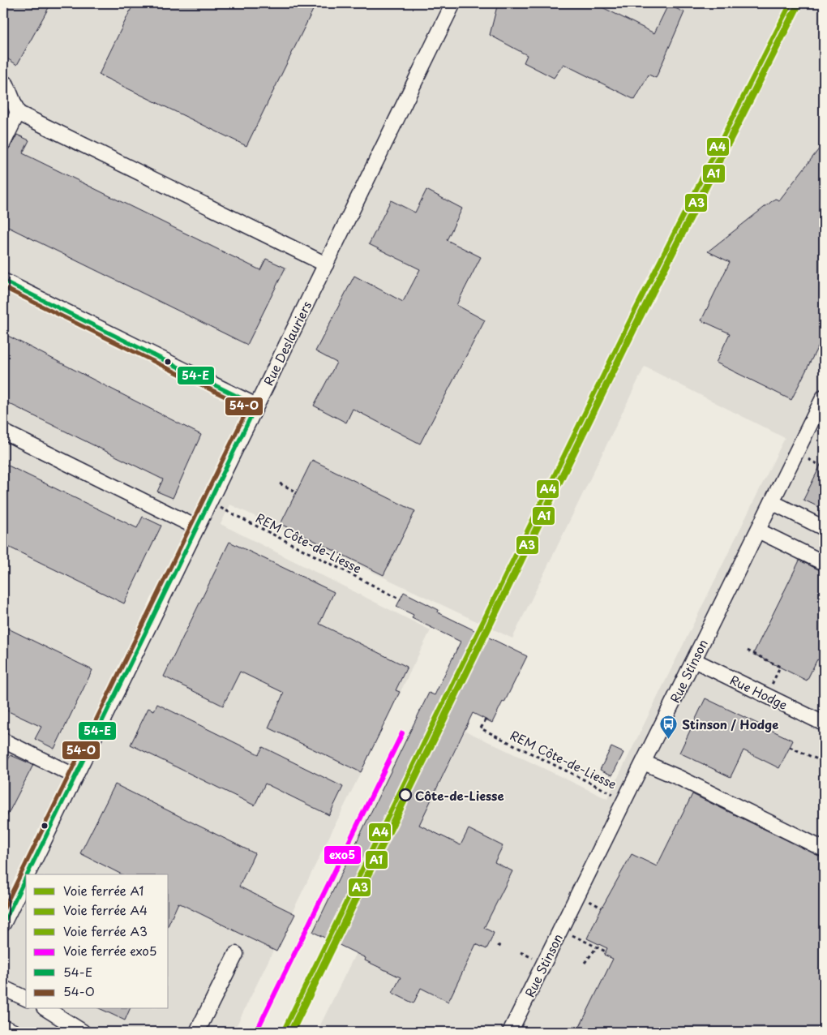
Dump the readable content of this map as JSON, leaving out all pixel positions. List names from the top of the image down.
{
  "streets": {
    "street": ["Rue Deslauriers", "Rue Stinson", "Rue Hodge"],
    "path": ["REM Côte-de-Liesse"]
  },
  "crossings": [
    ["Rue Deslauriers", "REM Côte-de-Liesse"],
    ["REM Côte-de-Liesse", "Rue Stinson"],
    ["Rue Stinson", "Rue Hodge"]
  ],
  "places": {
    "bus stop": ["Stinson / Hodge"],
    "other": ["Côte-de-Liesse"]
  },
  "lines": [
    "rail line A1",
    "rail line A4",
    "rail line A3",
    "transit line 54-E",
    "transit line 54-O",
    "rail line exo5"
  ],
  "legend": [
    "Voie ferrée A1",
    "Voie ferrée A4",
    "Voie ferrée A3",
    "Voie ferrée exo5",
    "54-E",
    "54-O"
  ]
}
